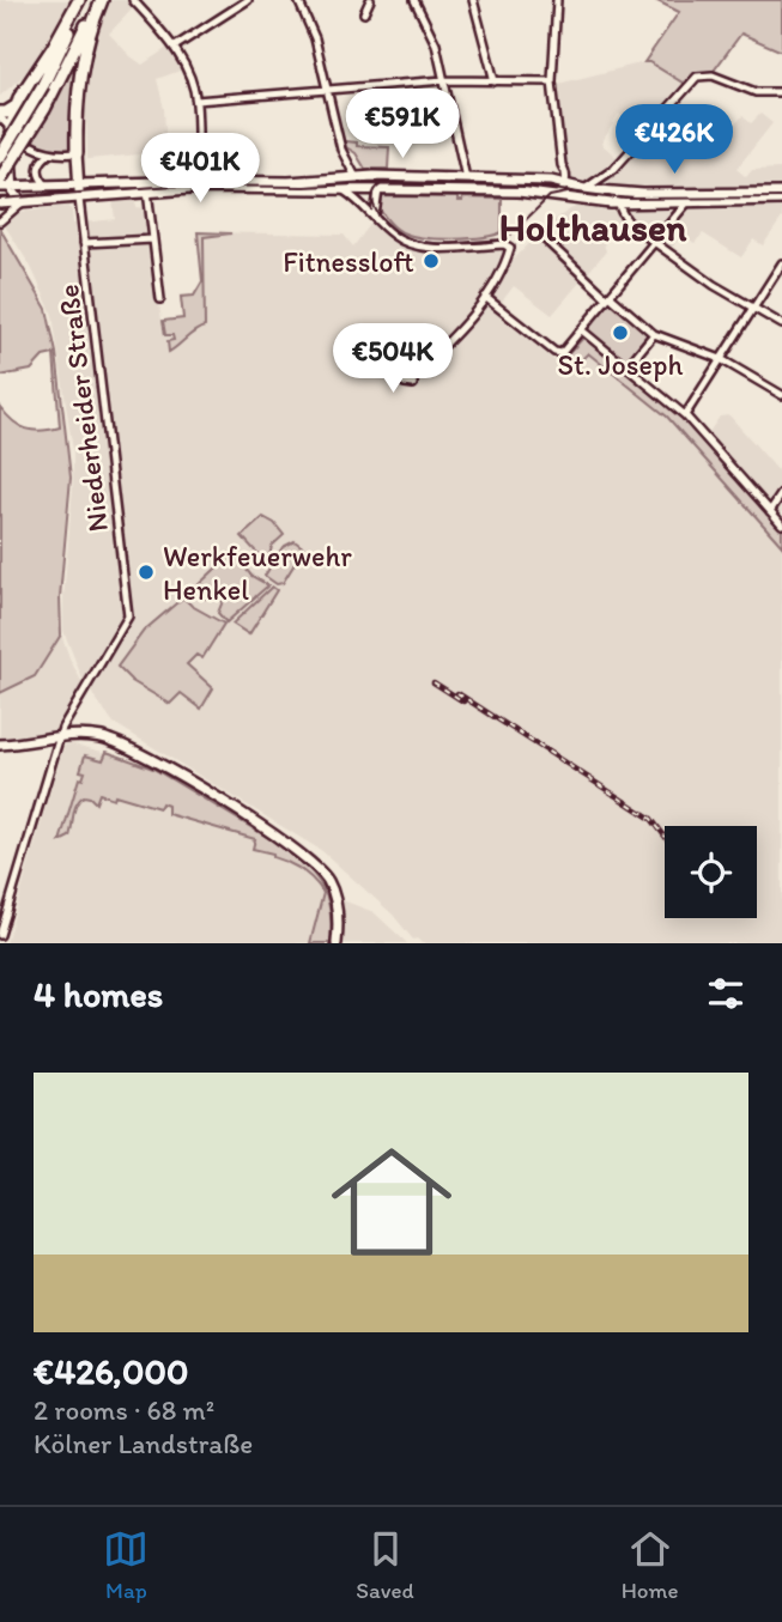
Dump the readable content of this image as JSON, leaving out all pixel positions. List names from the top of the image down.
{
  "streets": {
    "street": ["Niederheider Straße"]
  },
  "districts": ["Holthausen"],
  "places": ["Fitnessloft", "St. Joseph", "Werkfeuerwehr Henkel"],
  "page": {
    "price": [
      "€591K",
      "€426K",
      "€401K",
      "€504K"
    ],
    "heading": "4 homes",
    "list": [
      {
        "name": "€426,000",
        "note": "2 rooms · 68 m² · Kölner Landstraße"
      }
    ],
    "tabs": ["Map", "Saved", "Home"]
  }
}
